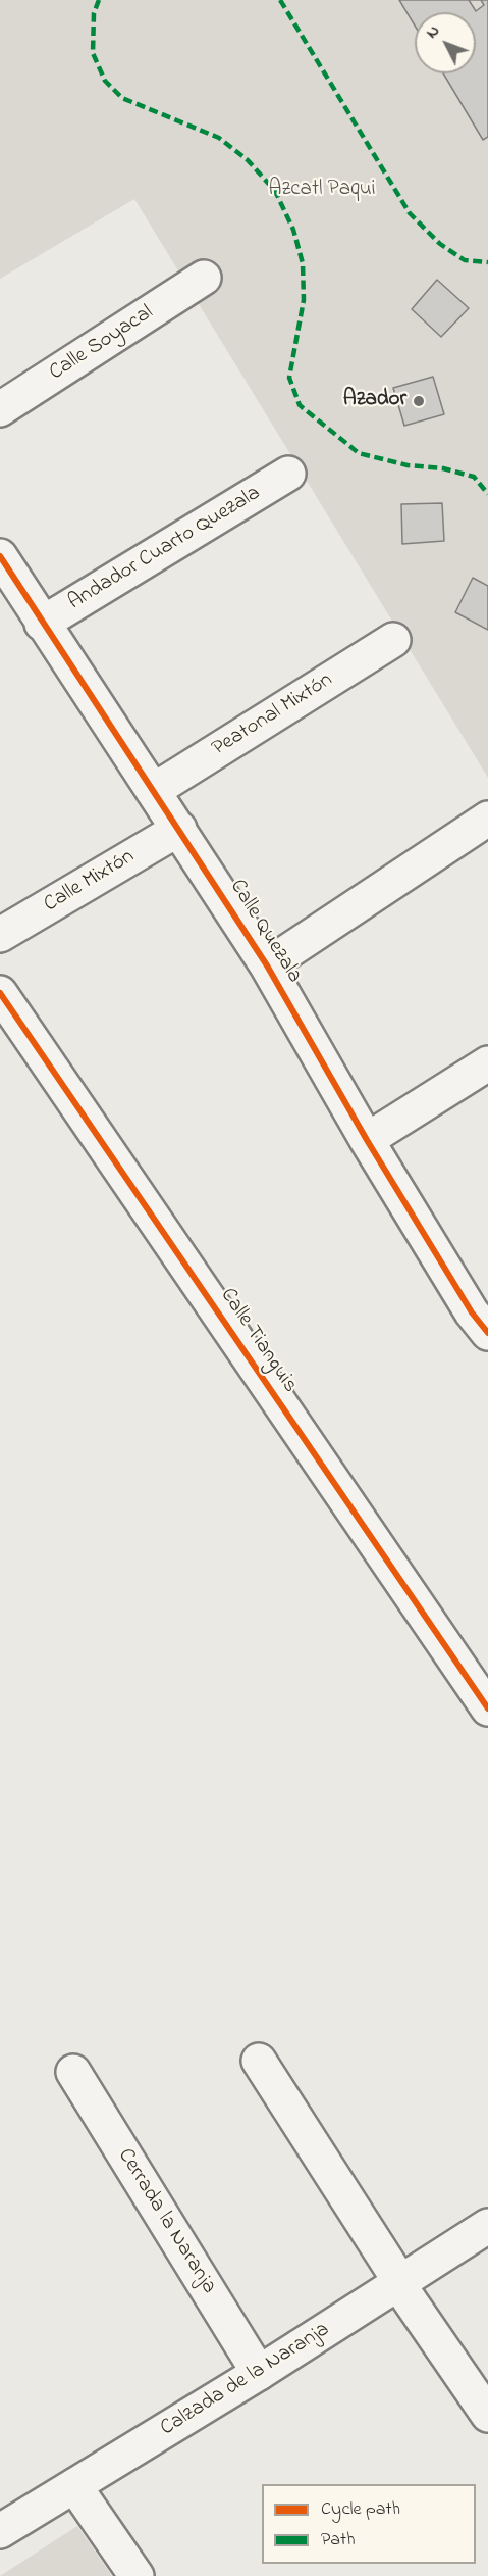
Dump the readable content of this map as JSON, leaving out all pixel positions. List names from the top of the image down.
{
  "streets": {
    "street": [
      "Calle Soyacal",
      "Andador Cuarto Quezala",
      "Peatonal Mixtón",
      "Calle Mixtón",
      "Calle Quezala",
      "Calle Tianguis",
      "Cerrada la Naranja",
      "Calzada de la Naranja"
    ]
  },
  "crossings": [
    ["Andador Cuarto Quezala", "Calle Quezala"],
    ["Peatonal Mixtón", "Calle Quezala"],
    ["Calle Mixtón", "Calle Quezala"],
    ["Cerrada la Naranja", "Calzada de la Naranja"]
  ],
  "parks": ["Azcatl Paqui"],
  "places": ["Azador"],
  "legend": ["Cycle path", "Path"],
  "north": "top left"
}
